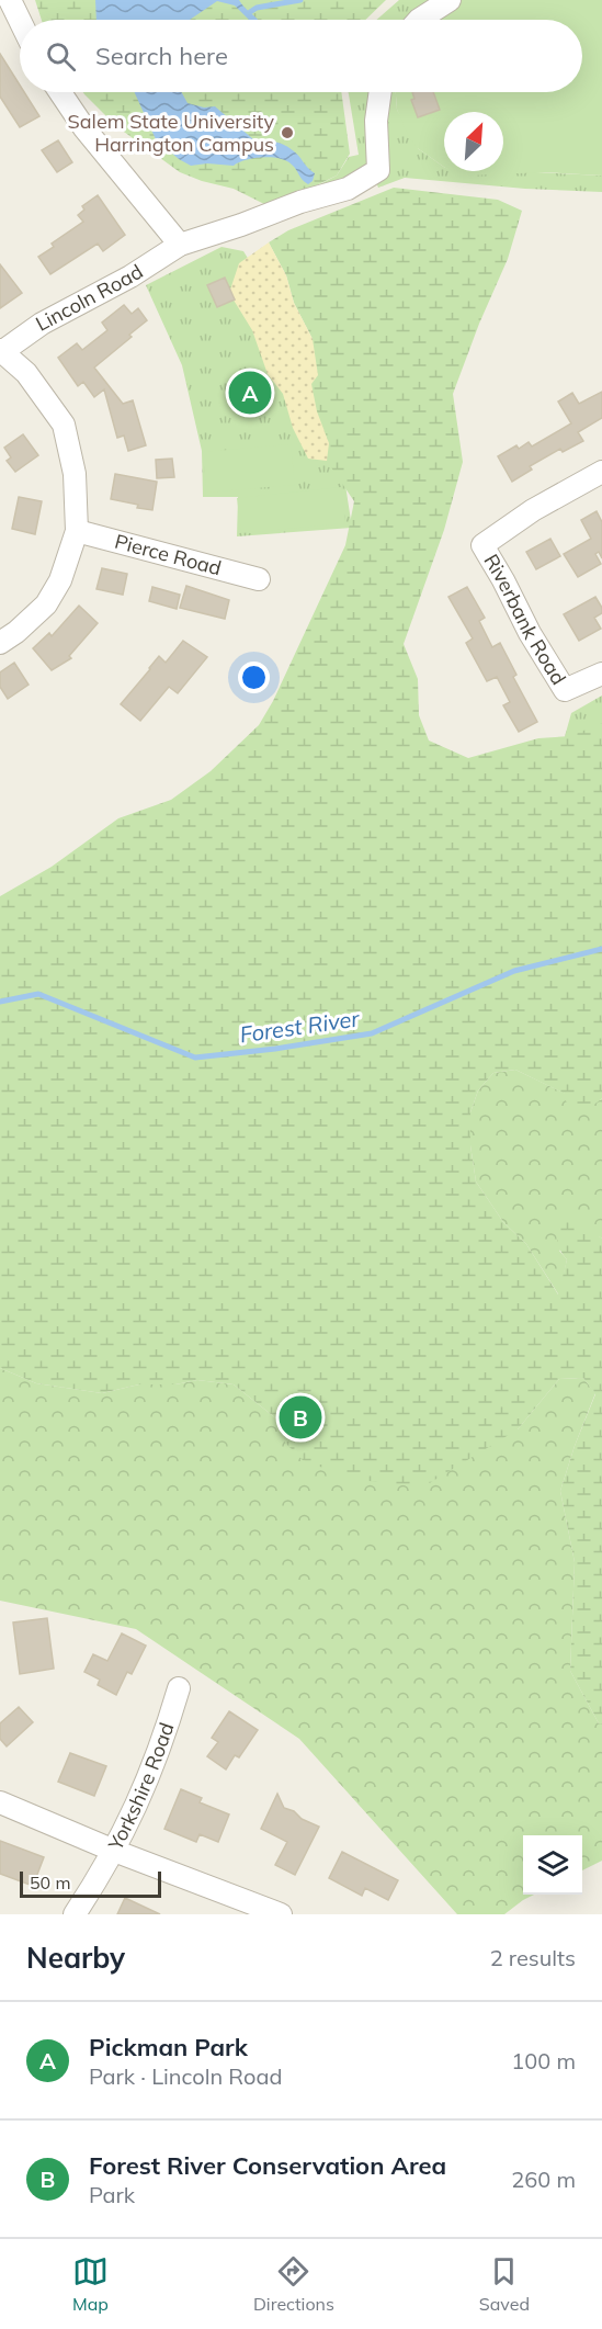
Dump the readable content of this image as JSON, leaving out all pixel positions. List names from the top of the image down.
{
  "streets": {
    "street": [
      "Lincoln Road",
      "Pierce Road",
      "Riverbank Road",
      "Yorkshire Road"
    ]
  },
  "water": ["Forest River"],
  "places": ["Salem State University Harrington Campus"],
  "scale_bar": "50 m",
  "north": "top right",
  "page": {
    "search": "Search here",
    "pins": ["A", "B"],
    "scale": "50 m",
    "heading": ["Nearby", "2 results"],
    "list": [
      {
        "mark": "A",
        "name": "Pickman Park",
        "note": "Park · Lincoln Road",
        "value": "100 m"
      },
      {
        "mark": "B",
        "name": "Forest River Conservation Area",
        "note": "Park",
        "value": "260 m"
      }
    ],
    "nav": ["Map", "Directions", "Saved"]
  }
}
